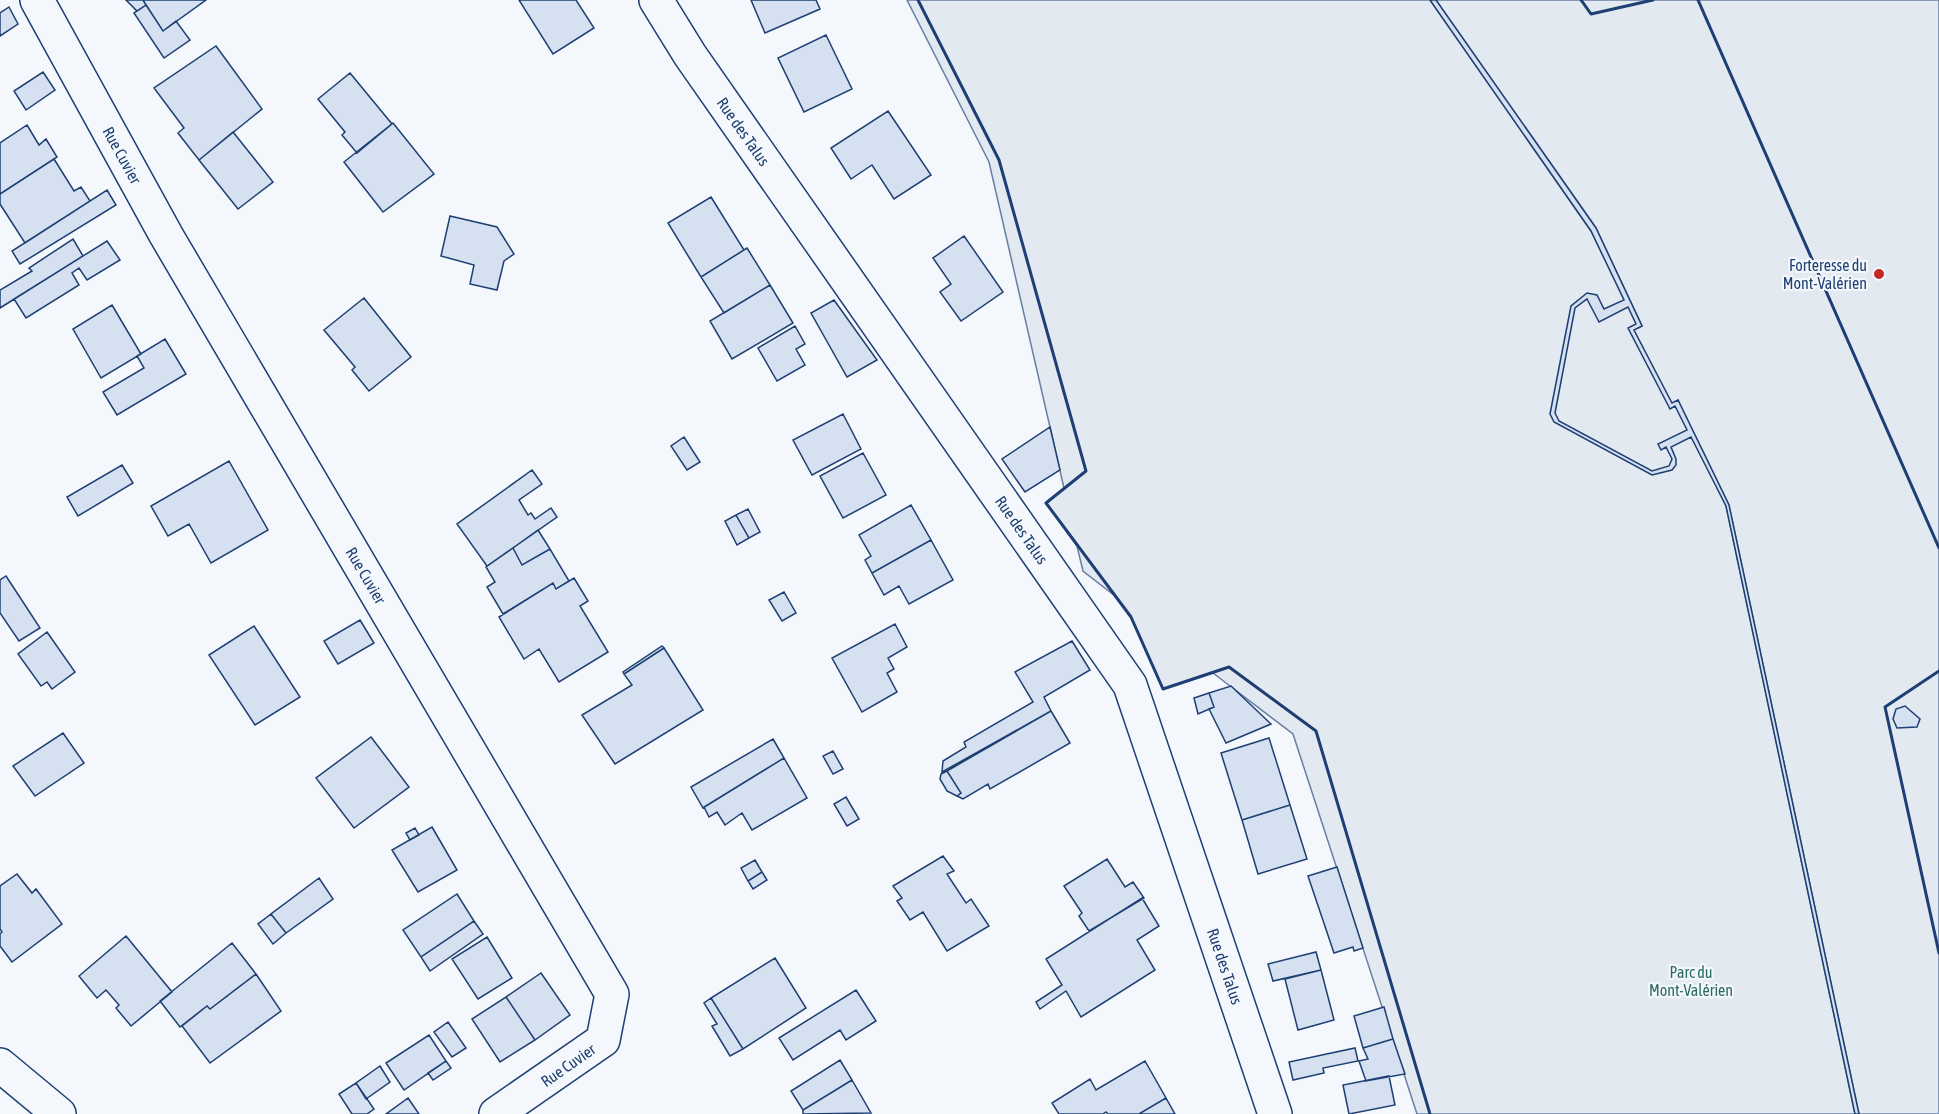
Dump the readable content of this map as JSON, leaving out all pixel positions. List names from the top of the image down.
{
  "streets": {
    "street": ["Rue des Talus", "Rue Cuvier"]
  },
  "parks": ["Parc du Mont-Valérien"],
  "places": ["Forteresse du Mont-Valérien"]
}
